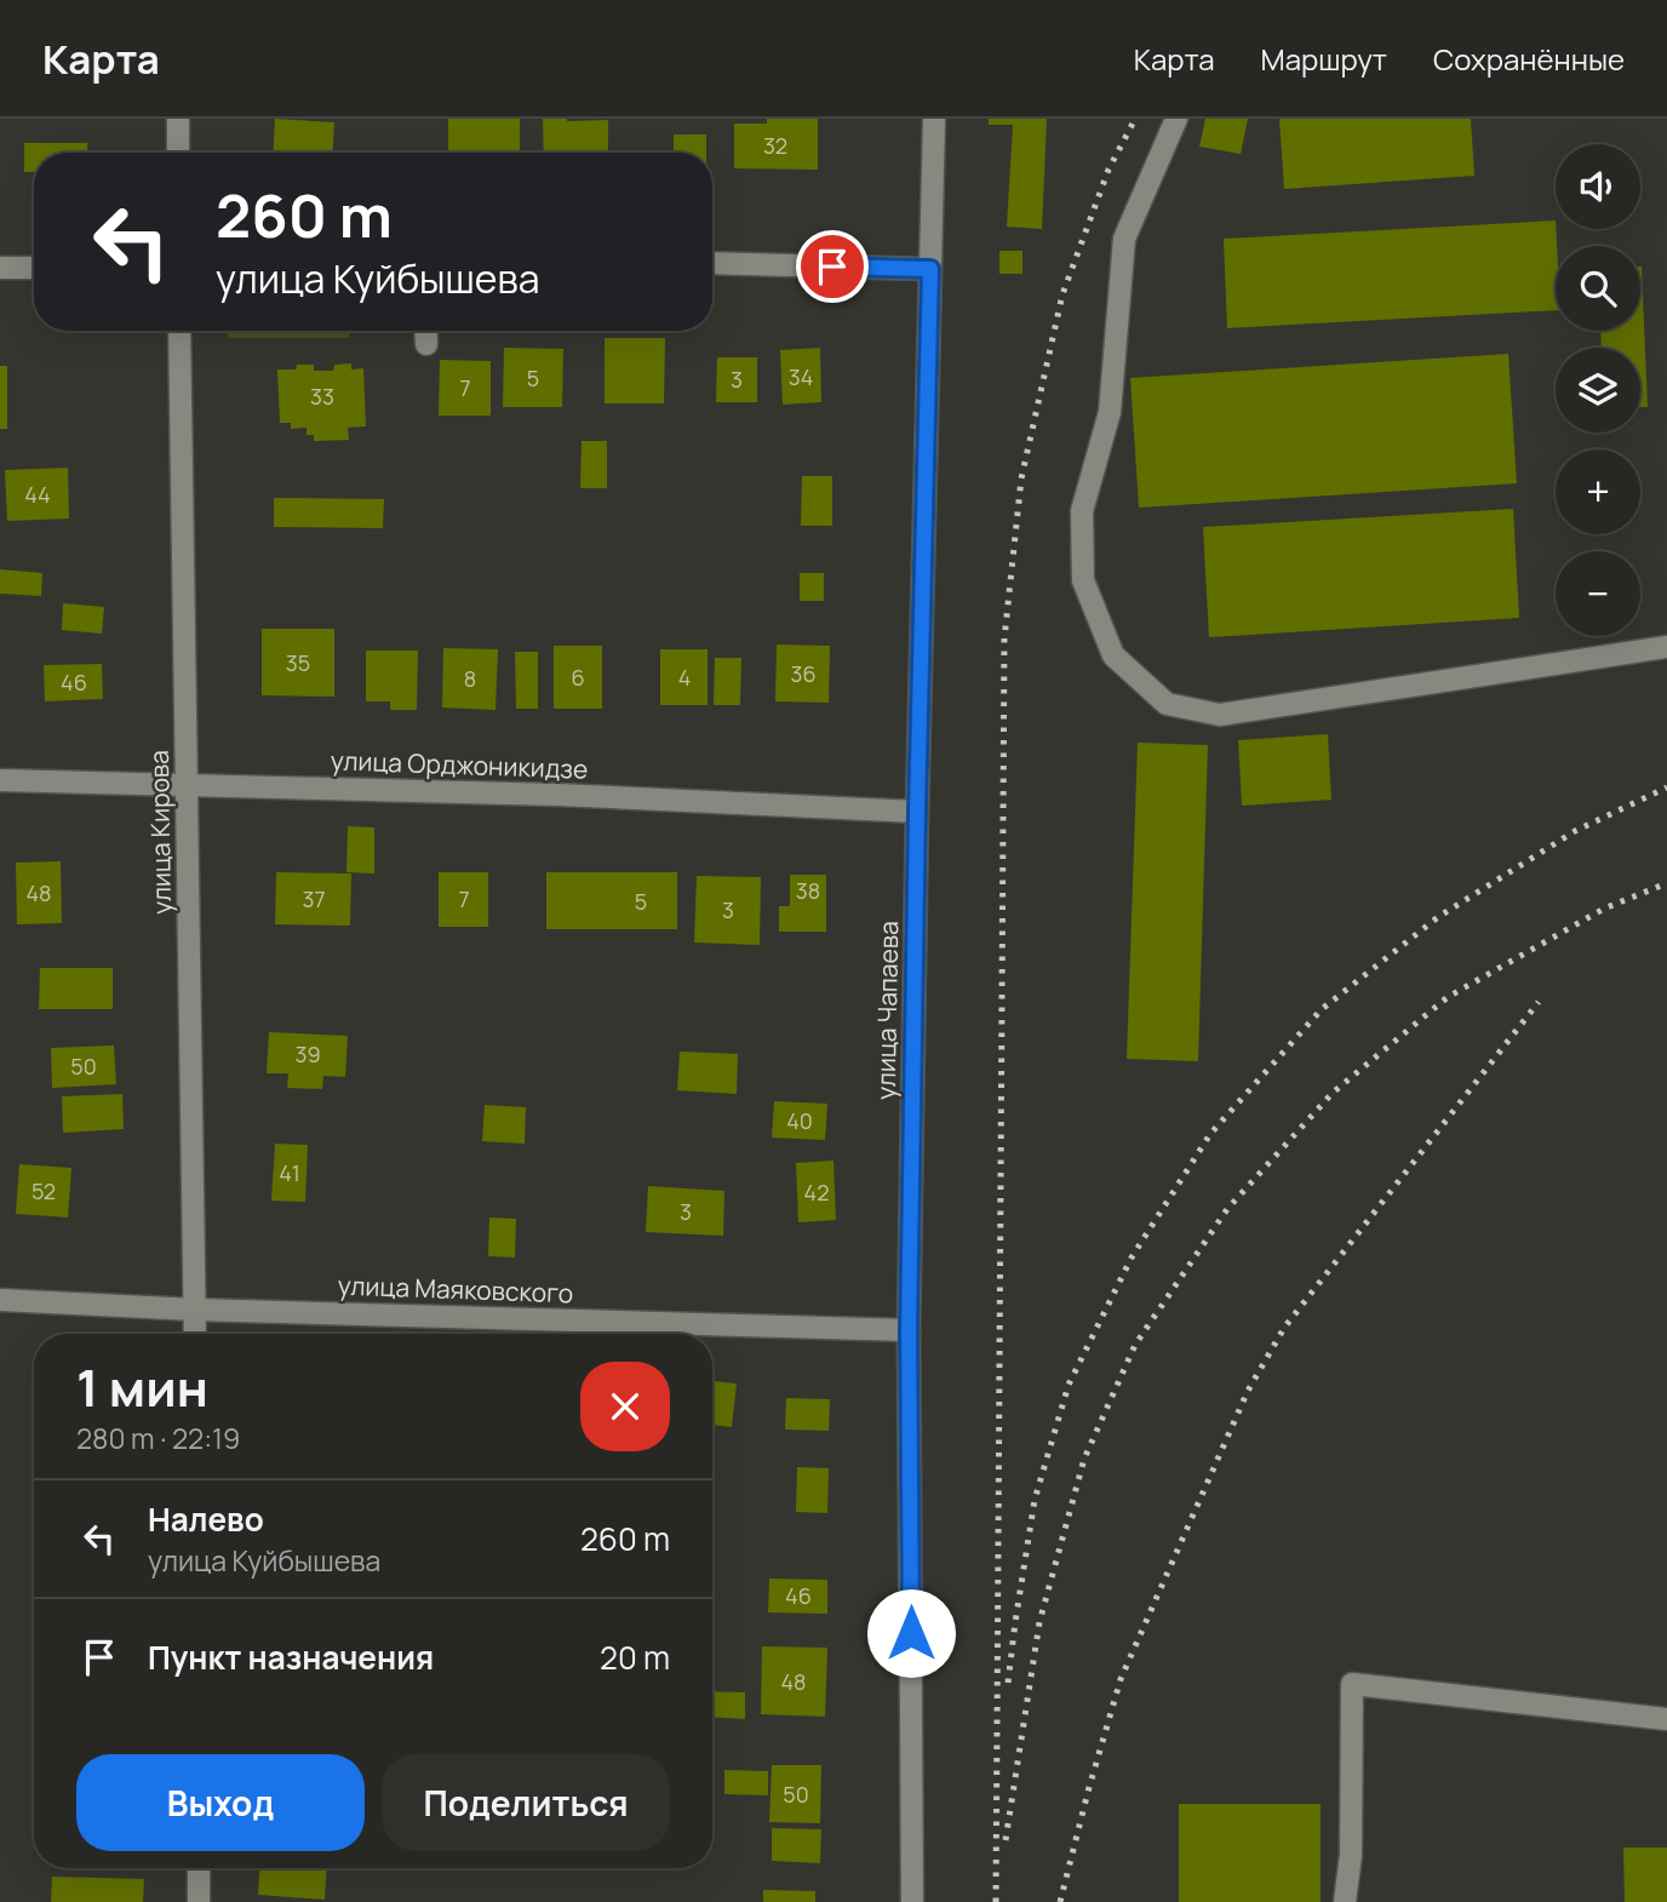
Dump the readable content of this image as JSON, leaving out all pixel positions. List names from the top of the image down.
{
  "streets": {
    "street": [
      "улица Орджоникидзе",
      "улица Кирова",
      "улица Чапаева",
      "улица Маяковского"
    ]
  },
  "crossings": [
    ["улица Орджоникидзе", "улица Кирова"],
    ["улица Орджоникидзе", "улица Чапаева"],
    ["улица Кирова", "улица Маяковского"],
    ["улица Чапаева", "улица Маяковского"]
  ],
  "house_numbers": [
    "32",
    "34",
    "5",
    "3",
    "7",
    "33",
    "44",
    "35",
    "36",
    "6",
    "4",
    "8",
    "46",
    "38",
    "48",
    "37",
    "7",
    "5",
    "3",
    "39",
    "50",
    "40",
    "41",
    "52",
    "42",
    "3",
    "46",
    "48",
    "50"
  ],
  "page": {
    "header": "Карта",
    "nav": ["Карта", "Маршрут", "Сохранённые"],
    "map_buttons": ["+", "−"],
    "turn": ["260 m", "улица Куйбышева"],
    "heading": ["1 мин", "280 m · 22:19"],
    "list": [
      {
        "name": "Налево",
        "note": "улица Куйбышева",
        "value": "260 m"
      },
      {
        "name": "Пункт назначения",
        "value": "20 m"
      }
    ],
    "buttons": ["Выход", "Поделиться"]
  }
}
